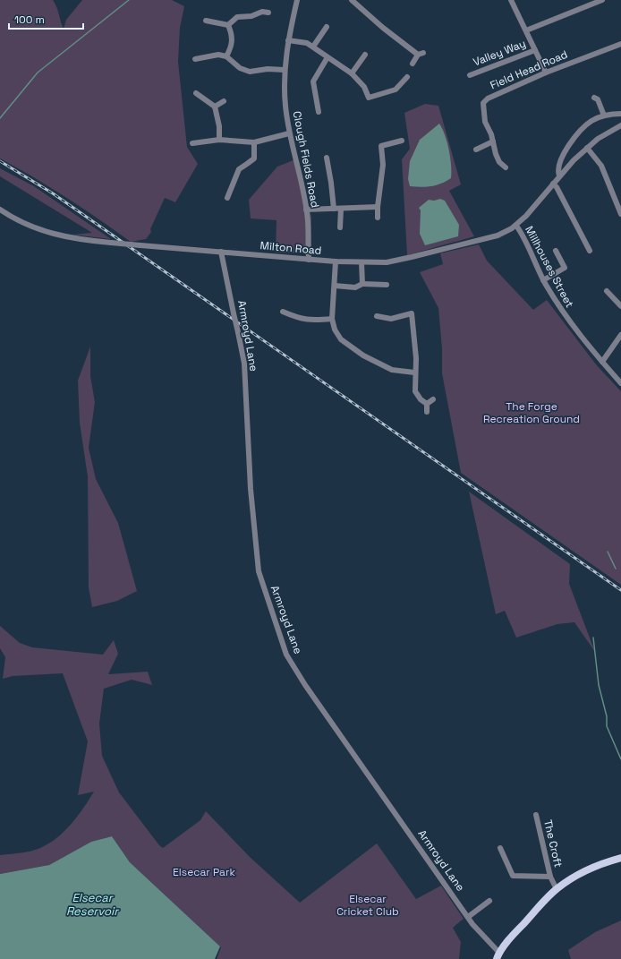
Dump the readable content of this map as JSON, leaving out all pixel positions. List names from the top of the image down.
{
  "streets": {
    "street": [
      "Valley Way",
      "Field Head Road",
      "Clough Fields Road",
      "Milton Road",
      "Millhouses Street",
      "Armroyd Lane",
      "The Croft"
    ]
  },
  "crossings": [
    ["Valley Way", "Field Head Road"],
    ["Clough Fields Road", "Milton Road"],
    ["Milton Road", "Millhouses Street"],
    ["Milton Road", "Armroyd Lane"]
  ],
  "water": ["Elsecar Reservoir"],
  "parks": ["The Forge Recreation Ground", "Elsecar Park", "Elsecar Cricket Club"],
  "scale_bar": "100 m"
}
